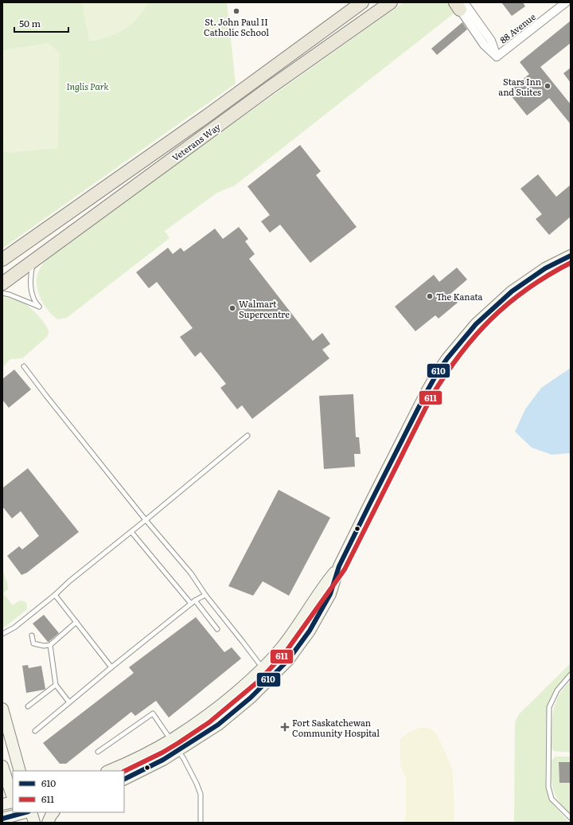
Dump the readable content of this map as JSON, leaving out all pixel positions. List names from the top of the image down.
{
  "streets": {
    "main road": ["Veterans Way"],
    "street": ["88 Avenue"]
  },
  "parks": ["Inglis Park"],
  "places": {
    "other": [
      "St. John Paul II Catholic School",
      "Stars Inn and Suites",
      "The Kanata",
      "Walmart Supercentre"
    ],
    "health": ["Fort Saskatchewan Community Hospital"]
  },
  "lines": ["transit line 610", "transit line 611"],
  "legend": ["610", "611"],
  "scale_bar": "50 m"
}
